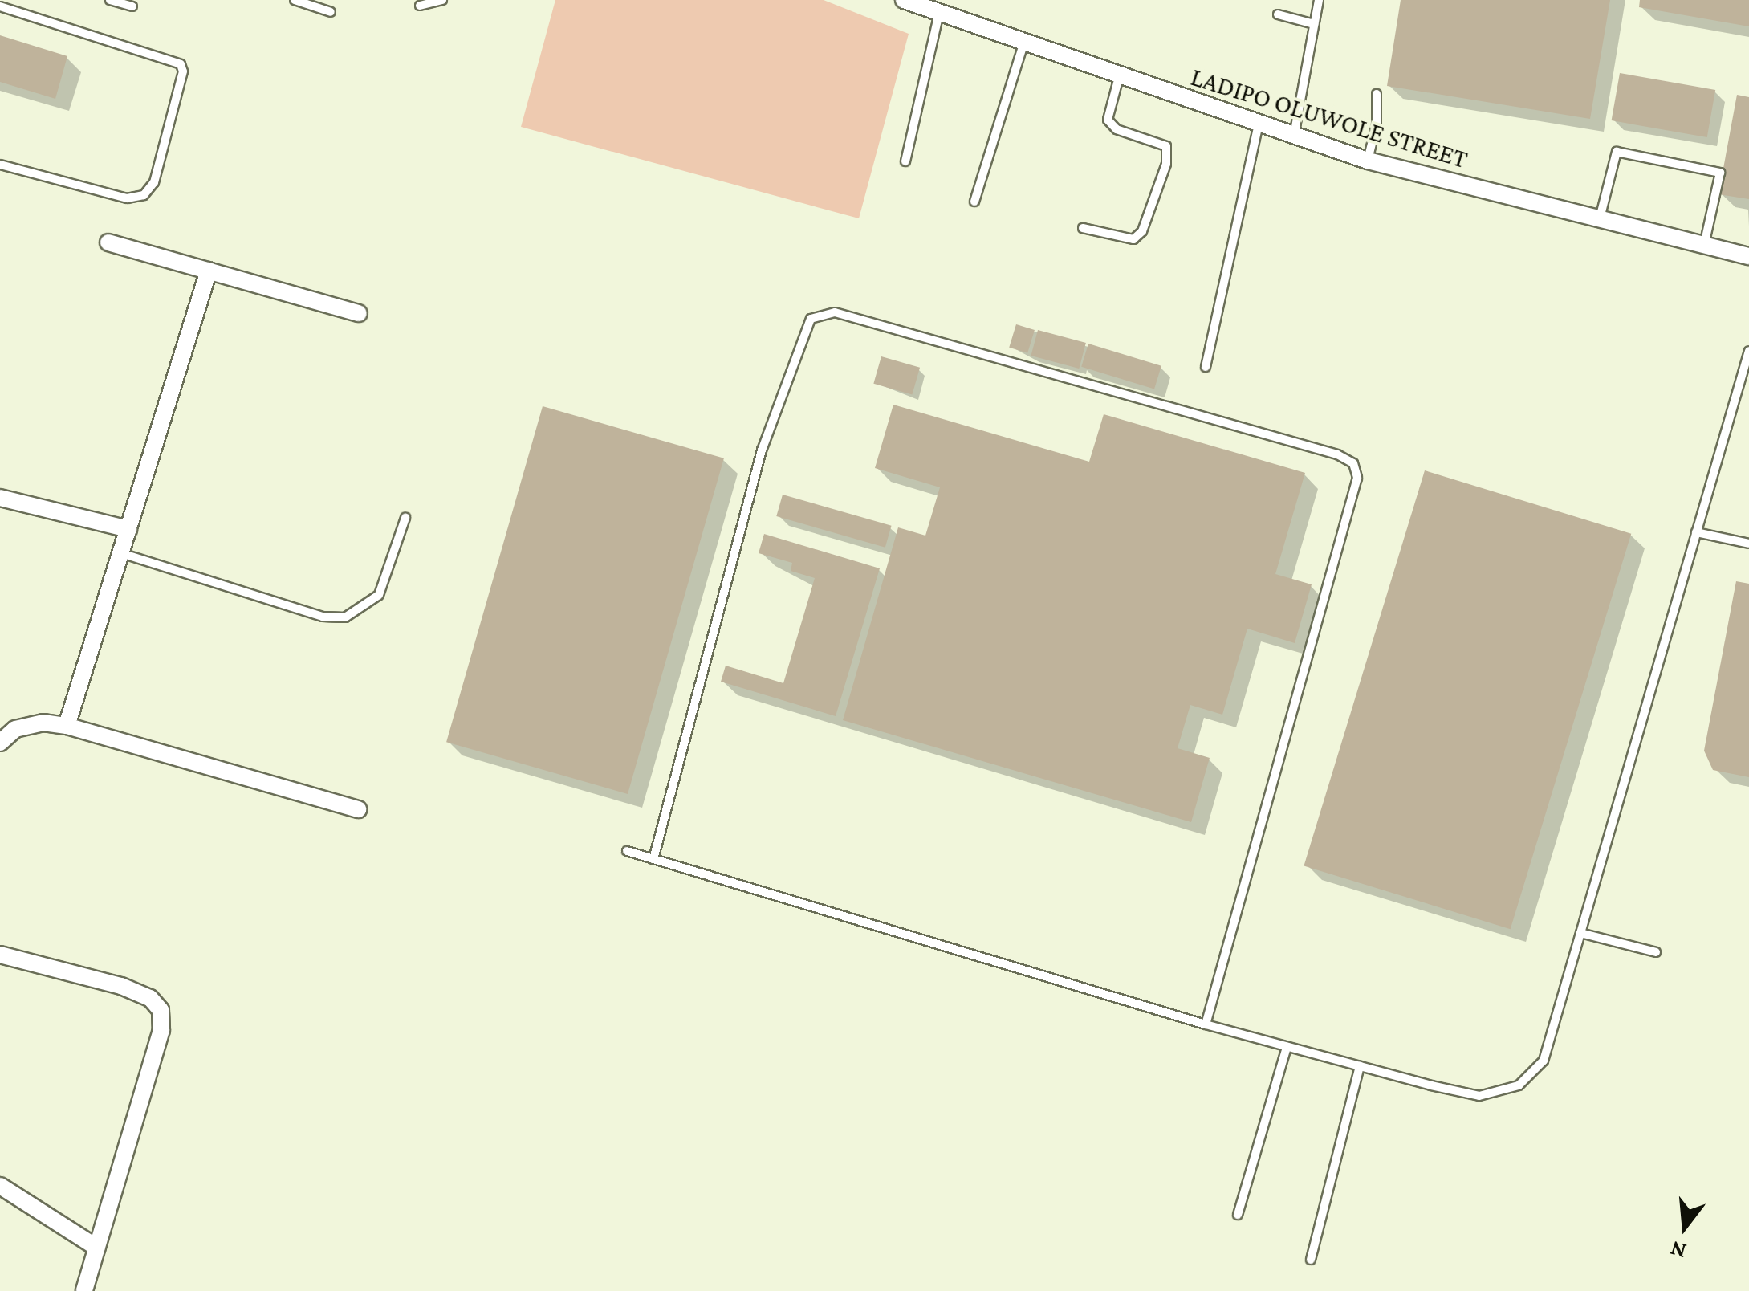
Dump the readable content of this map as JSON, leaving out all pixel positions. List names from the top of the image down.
{
  "streets": {
    "street": ["LADIPO OLUWOLE STREET"]
  },
  "north": "bottom"
}
